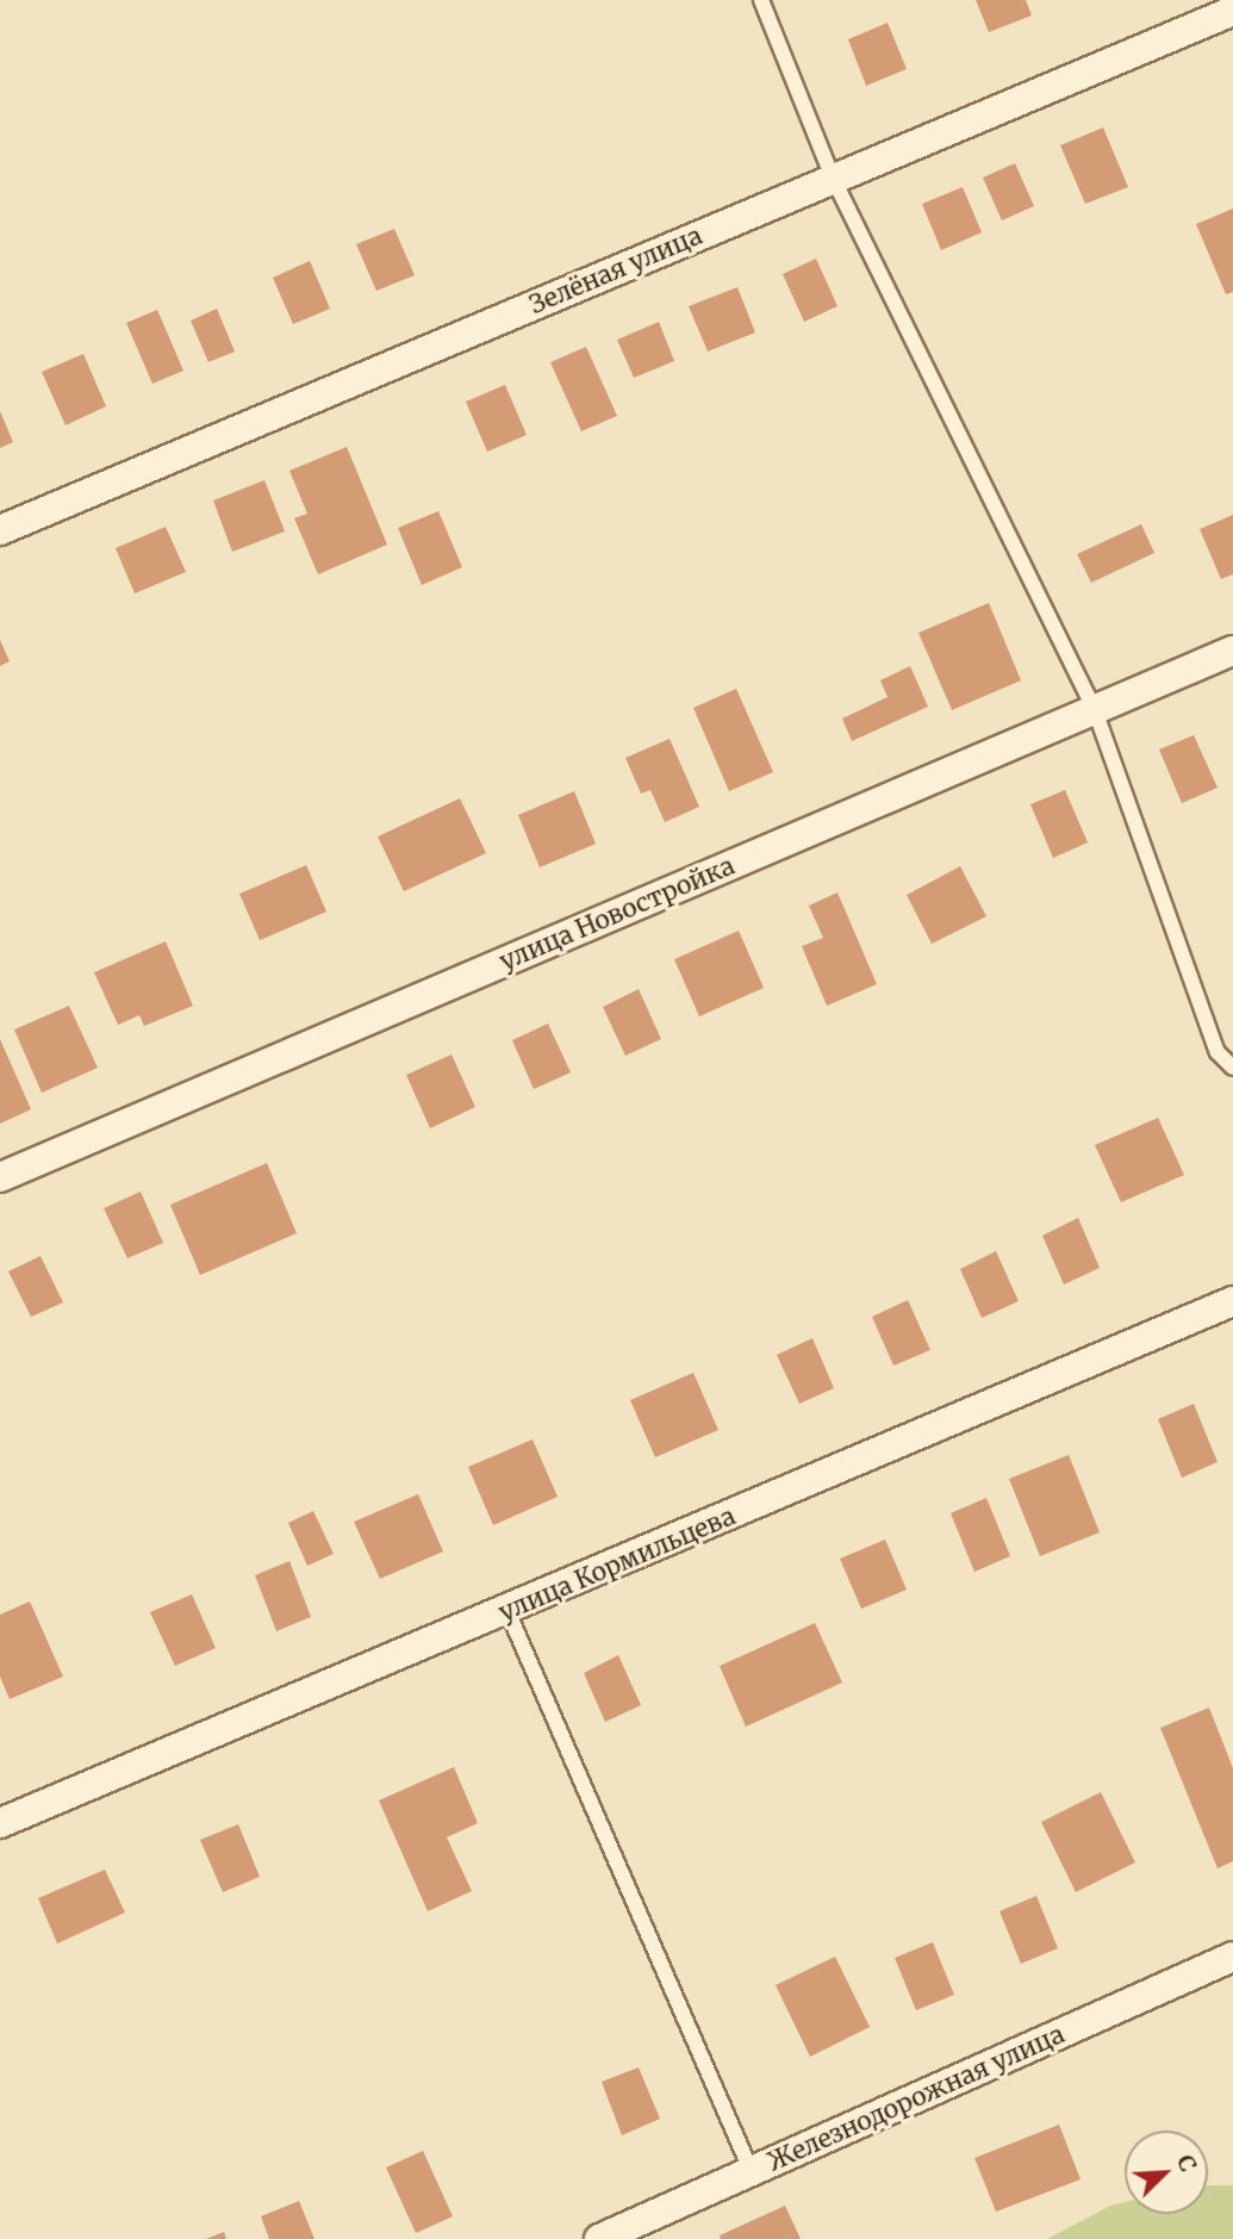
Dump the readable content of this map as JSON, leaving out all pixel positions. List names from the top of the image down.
{
  "streets": {
    "street": [
      "Зелёная улица",
      "улица Новостройка",
      "улица Кормильцева",
      "Железнодорожная улица"
    ]
  },
  "north": "top right"
}
